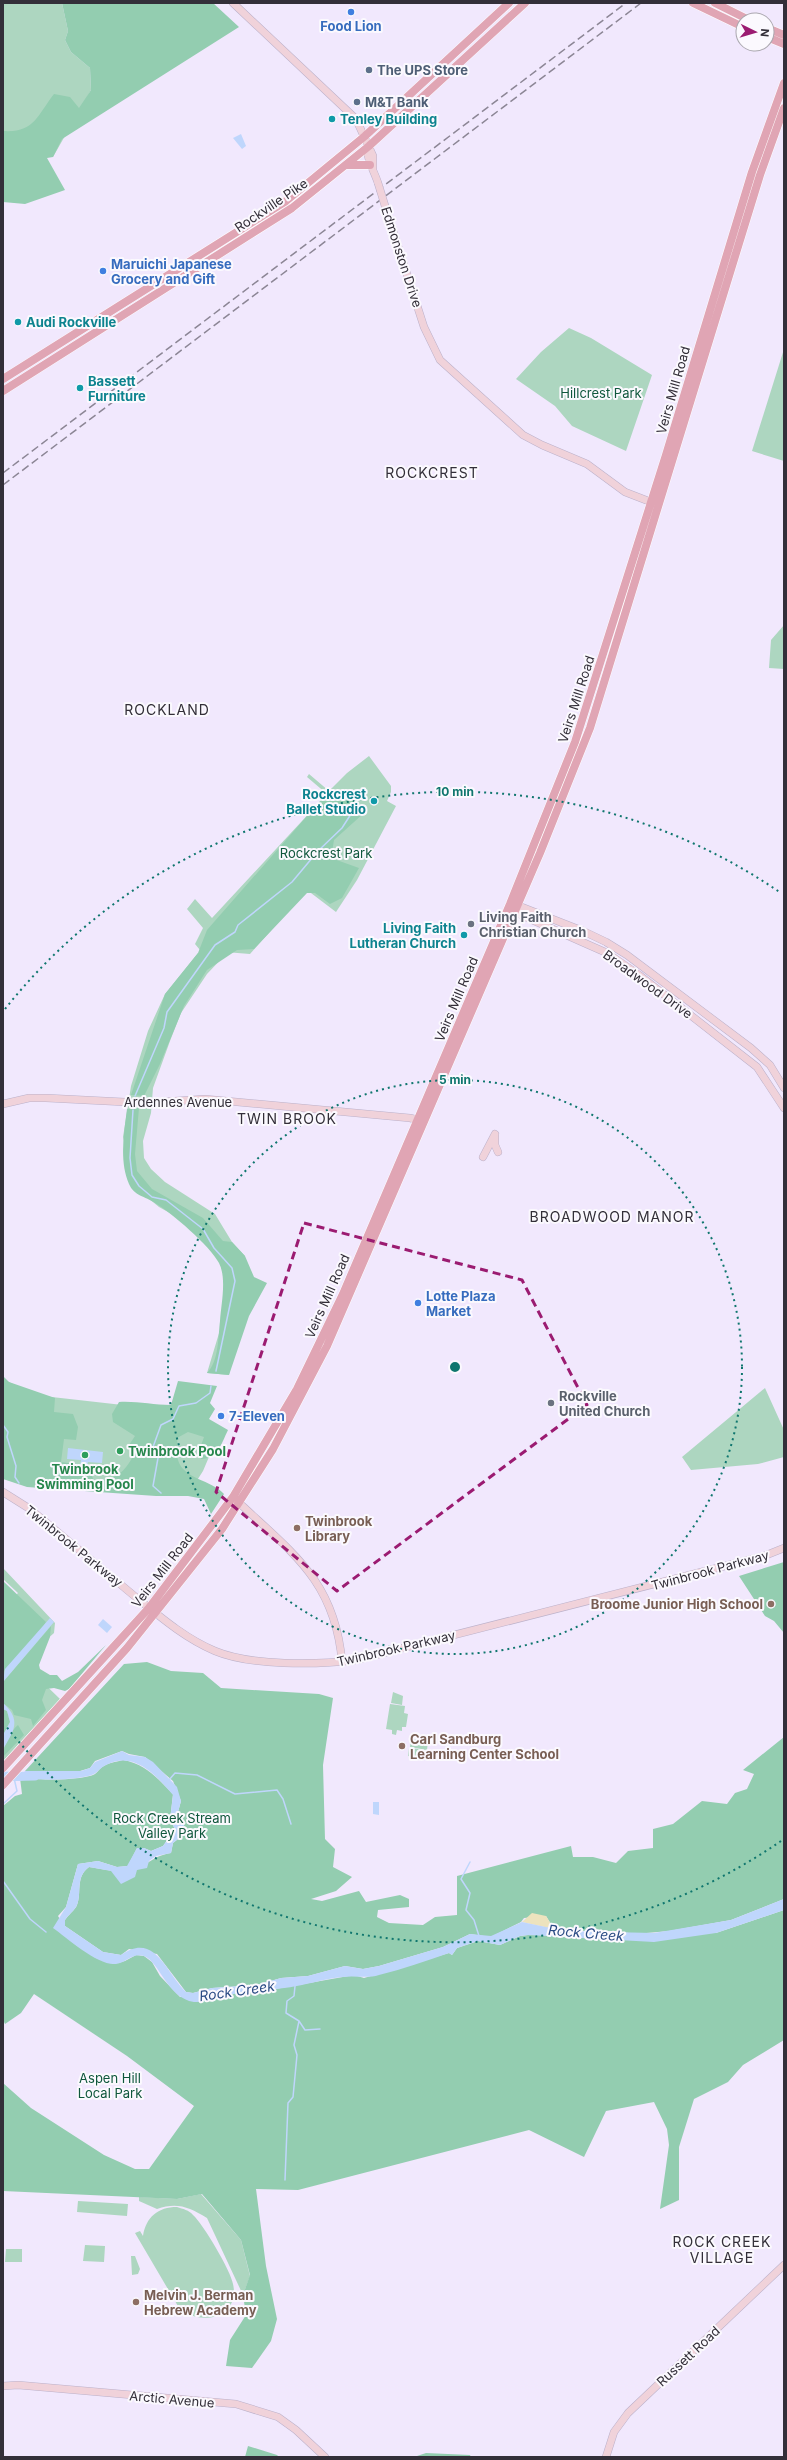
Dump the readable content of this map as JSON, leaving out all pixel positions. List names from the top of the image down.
{
  "streets": {
    "main road": ["Rockville Pike", "Veirs Mill Road"],
    "street": [
      "Edmonston Drive",
      "Broadwood Drive",
      "Ardennes Avenue",
      "Twinbrook Parkway",
      "Russett Road",
      "Arctic Avenue"
    ]
  },
  "crossings": [
    ["Rockville Pike", "Edmonston Drive"],
    ["Edmonston Drive", "Veirs Mill Road"],
    ["Veirs Mill Road", "Broadwood Drive"],
    ["Veirs Mill Road", "Ardennes Avenue"],
    ["Veirs Mill Road", "Twinbrook Parkway"]
  ],
  "districts": [
    "ROCKCREST",
    "ROCKLAND",
    "TWIN BROOK",
    "BROADWOOD MANOR",
    "ROCK CREEK VILLAGE"
  ],
  "water": ["Rock Creek"],
  "parks": [
    "Hillcrest Park",
    "Rockcrest Park",
    "Rock Creek Stream Valley Park",
    "Aspen Hill Local Park"
  ],
  "places": [
    "Food Lion",
    "The UPS Store",
    "M&T Bank",
    "Tenley Building",
    "Maruichi Japanese Grocery and Gift",
    "Audi Rockville",
    "Bassett Furniture",
    "Rockcrest Ballet Studio",
    "Living Faith Christian Church",
    "Living Faith Lutheran Church",
    "Lotte Plaza Market",
    "Rockville United Church",
    "7-Eleven",
    "Twinbrook Pool",
    "Twinbrook Swimming Pool",
    "Twinbrook Library",
    "Broome Junior High School",
    "Carl Sandburg Learning Center School",
    "Melvin J. Berman Hebrew Academy"
  ],
  "north": "right",
  "rings": ["10 min", "5 min"]
}
